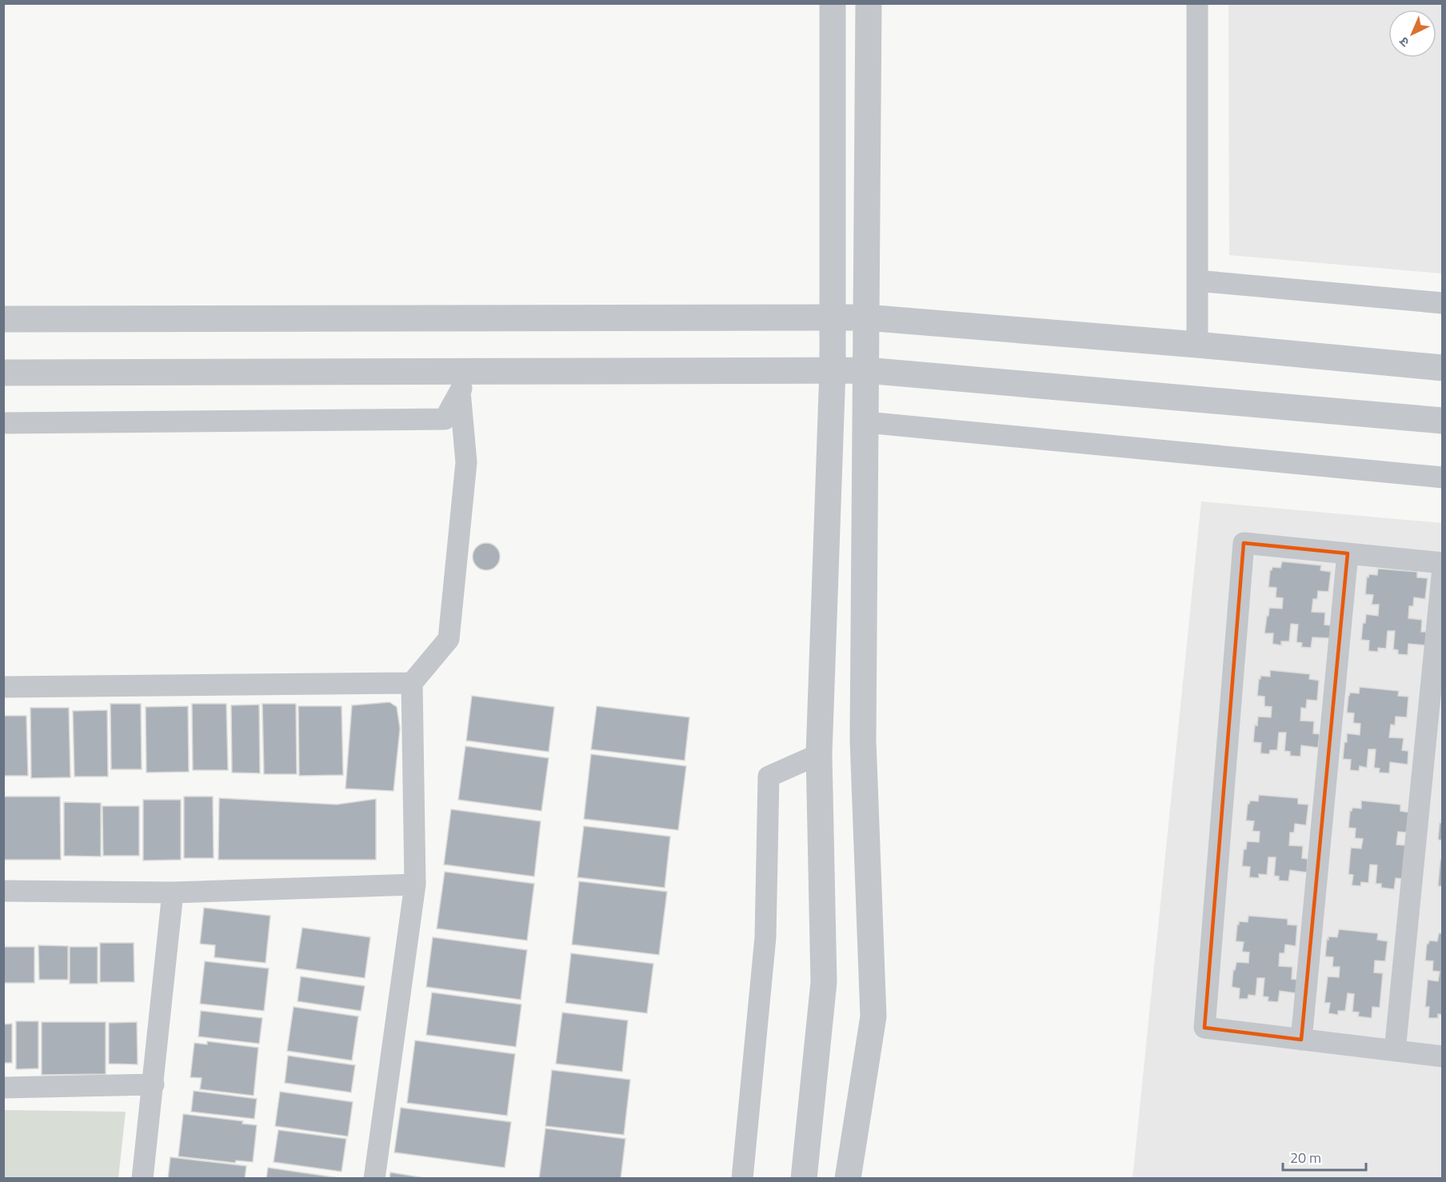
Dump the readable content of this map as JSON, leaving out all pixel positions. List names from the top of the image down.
{
  "scale_bar": "20 m",
  "north": "bottom left"
}
